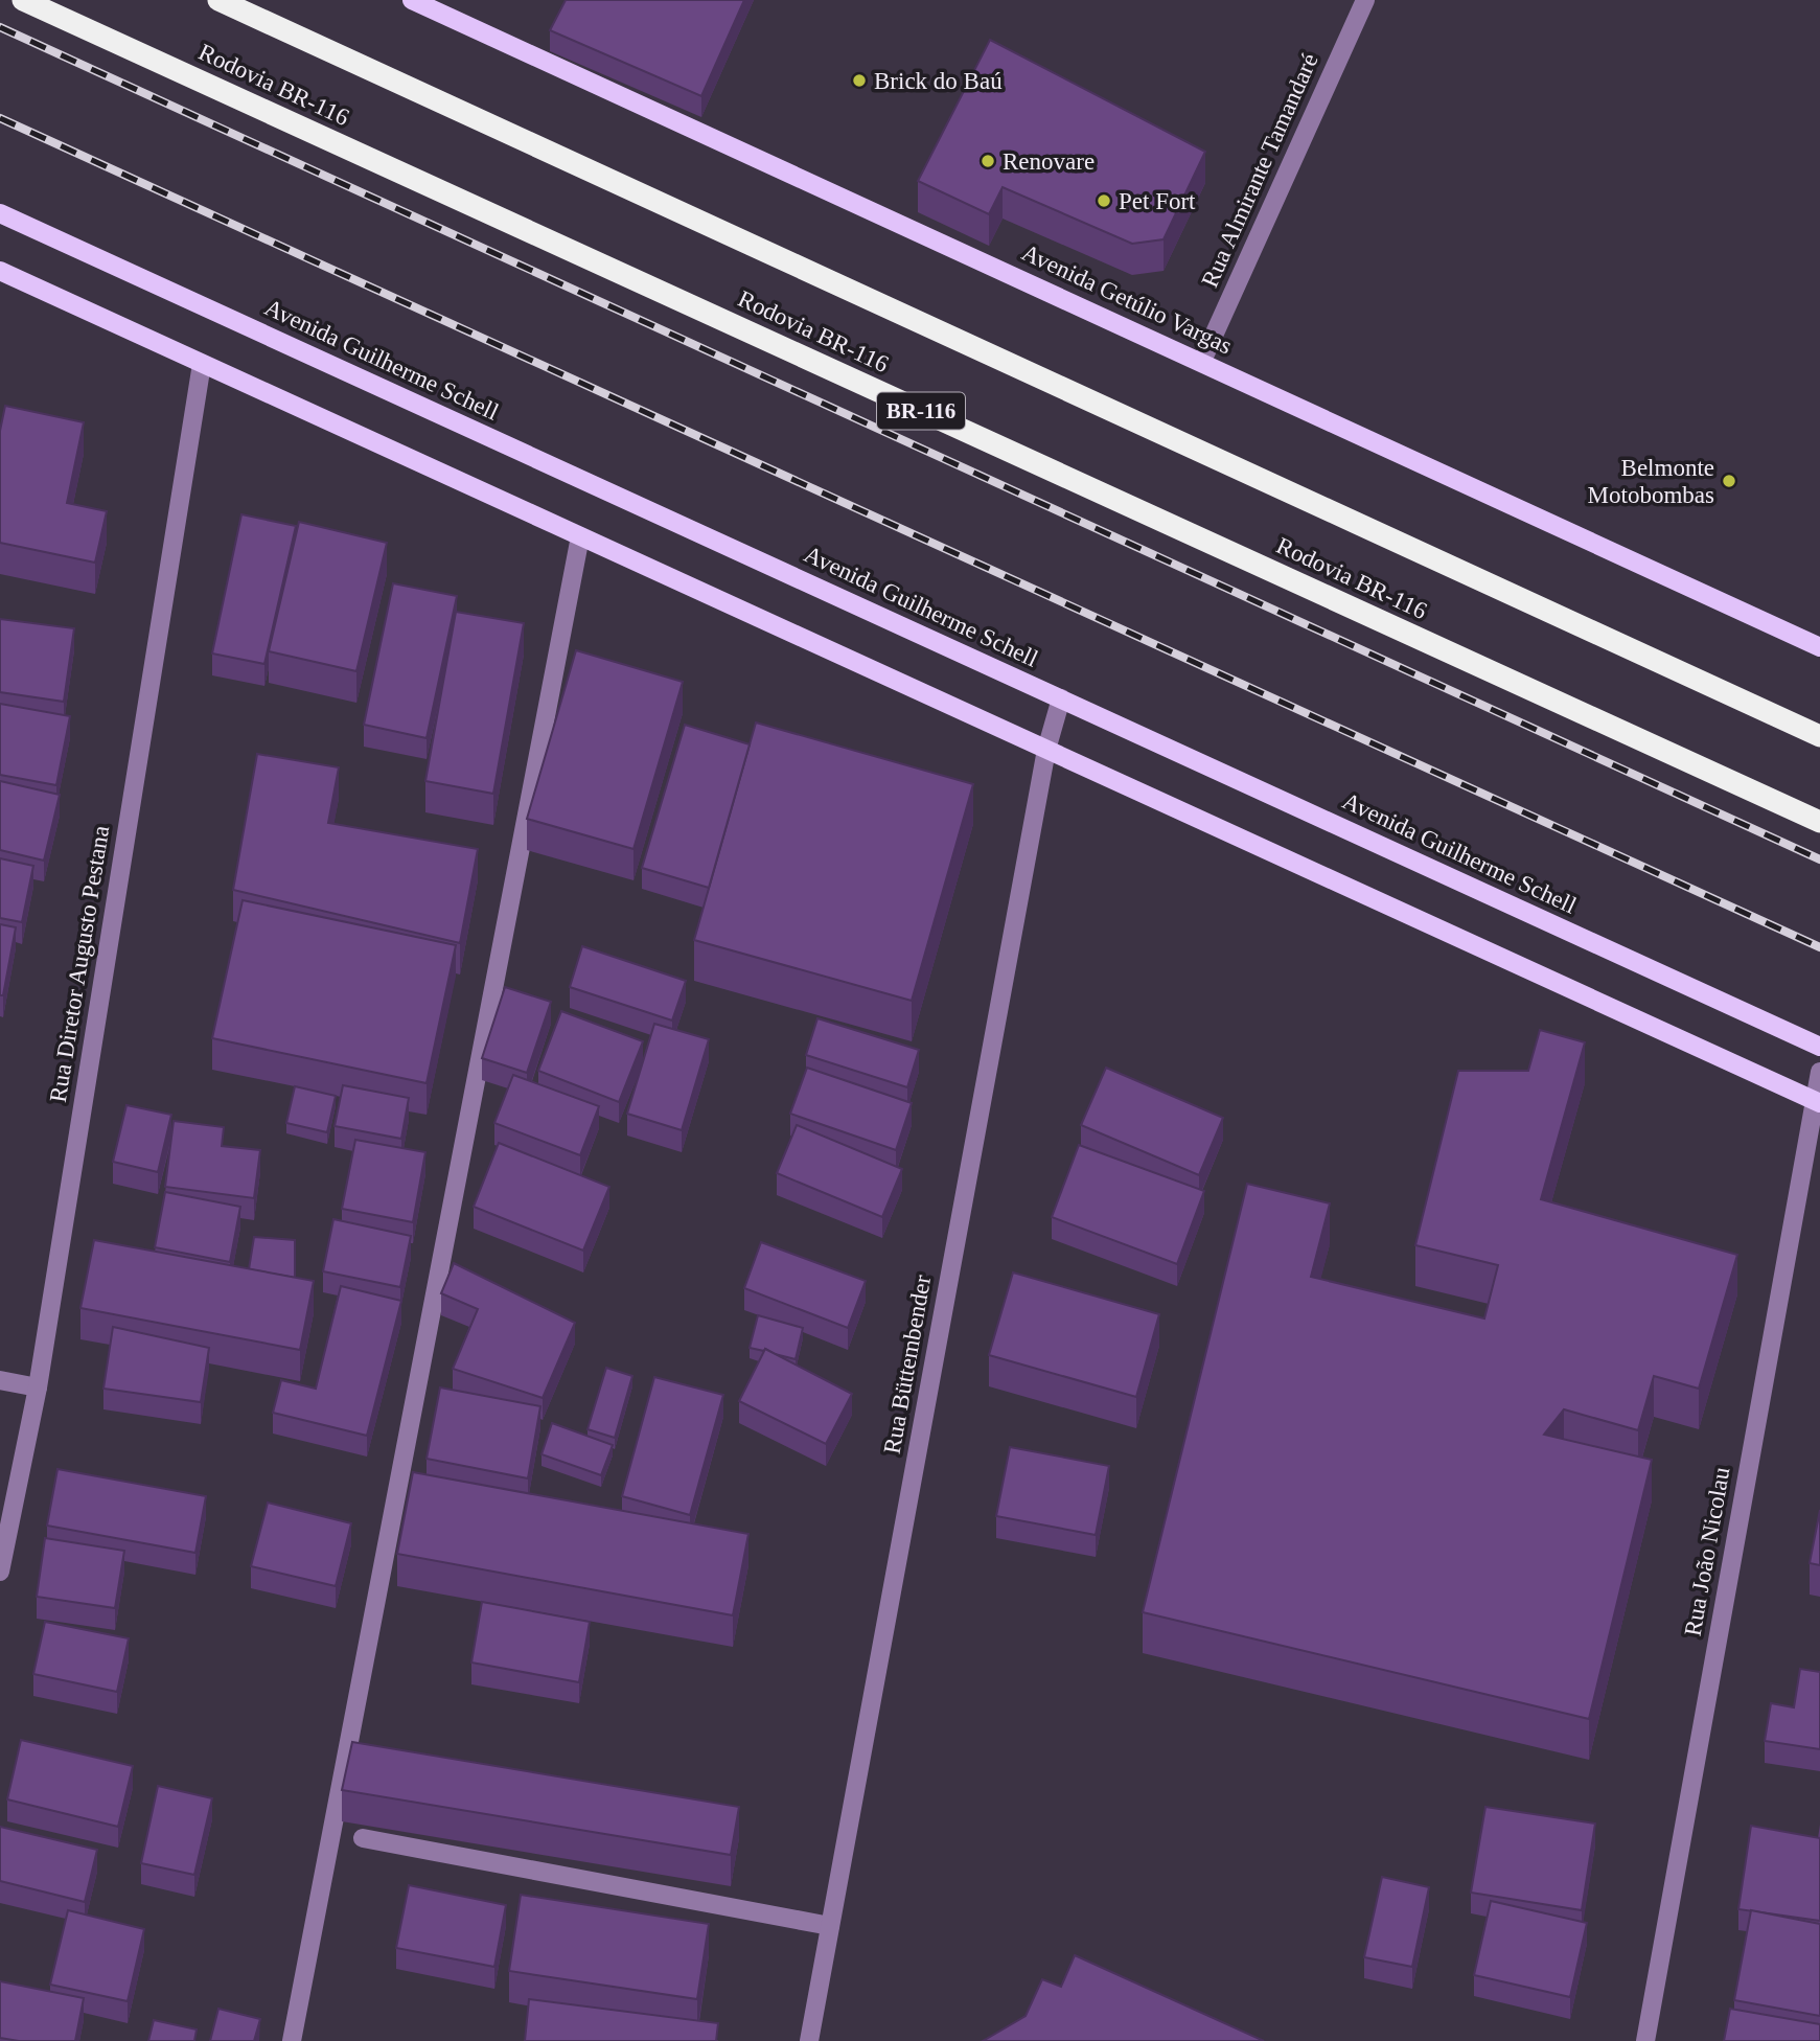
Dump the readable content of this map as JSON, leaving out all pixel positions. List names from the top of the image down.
{
  "streets": {
    "highway": ["Rodovia BR-116", "BR-116"],
    "main road": ["Avenida Getúlio Vargas", "Avenida Guilherme Schell"],
    "street": [
      "Rua Almirante Tamandaré",
      "Rua Diretor Augusto Pestana",
      "Rua Büttembender",
      "Rua João Nicolau"
    ]
  },
  "crossings": [
    ["Rua Almirante Tamandaré", "Avenida Getúlio Vargas"],
    ["Avenida Guilherme Schell", "Rua Büttembender"]
  ],
  "places": [
    "Brick do Baú",
    "Renovare",
    "Pet Fort",
    "Belmonte Motobombas"
  ]
}
